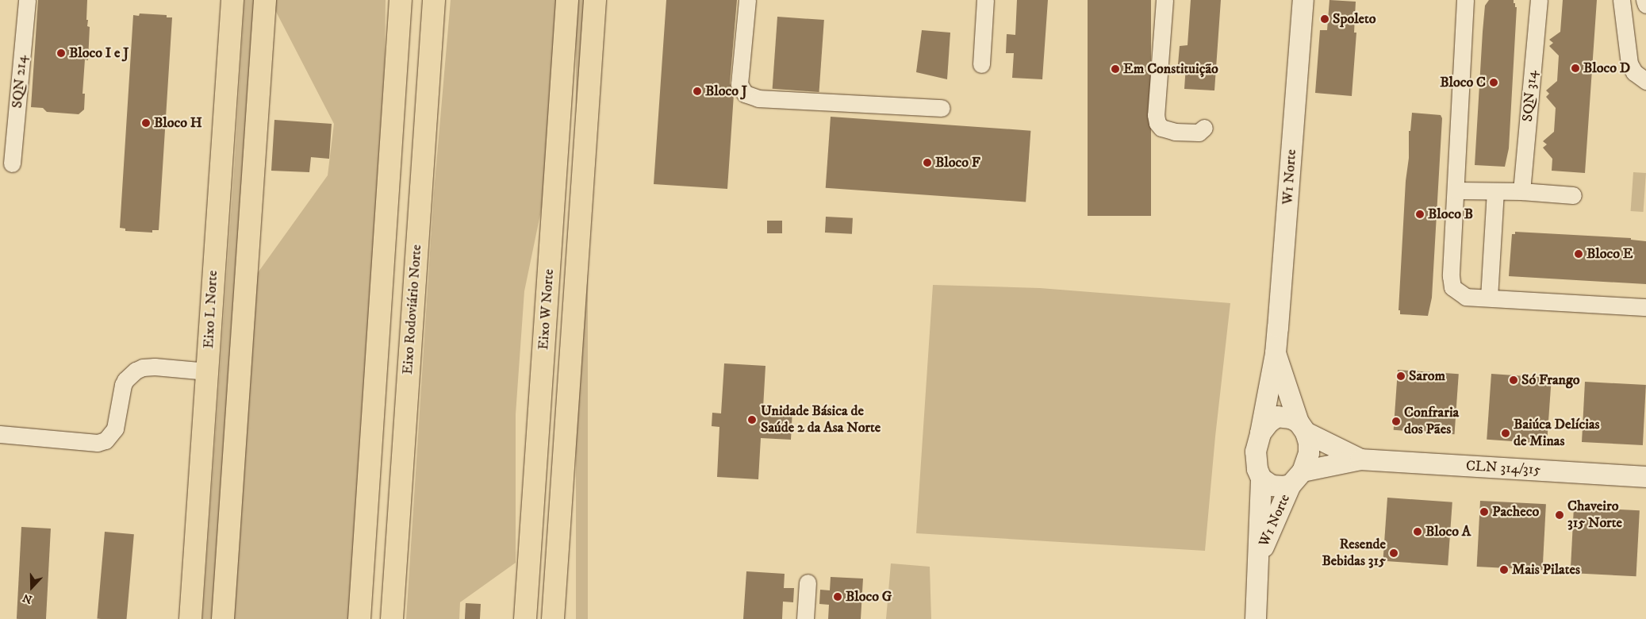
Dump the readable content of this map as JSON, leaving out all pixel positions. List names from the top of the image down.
{
  "streets": {
    "main road": ["Eixo L Norte", "Eixo Rodoviário Norte", "Eixo W Norte"],
    "street": [
      "SQN 214",
      "SQN 314",
      "W1 Norte",
      "CLN 314/315"
    ]
  },
  "crossings": [
    ["W1 Norte", "CLN 314/315"]
  ],
  "places": [
    "Spoleto",
    "Bloco I e J",
    "Bloco D",
    "Em Constituição",
    "Bloco C",
    "Bloco J",
    "Bloco H",
    "Bloco F",
    "Bloco B",
    "Bloco E",
    "Sarom",
    "Só Frango",
    "Unidade Básica de Saúde 2 da Asa Norte",
    "Confraria dos Pães",
    "Baiúca Delícias de Minas",
    "Pacheco",
    "Chaveiro 315 Norte",
    "Bloco A",
    "Resende Bebidas 315",
    "Mais Pilates",
    "Bloco G"
  ],
  "north": "bottom"
}
